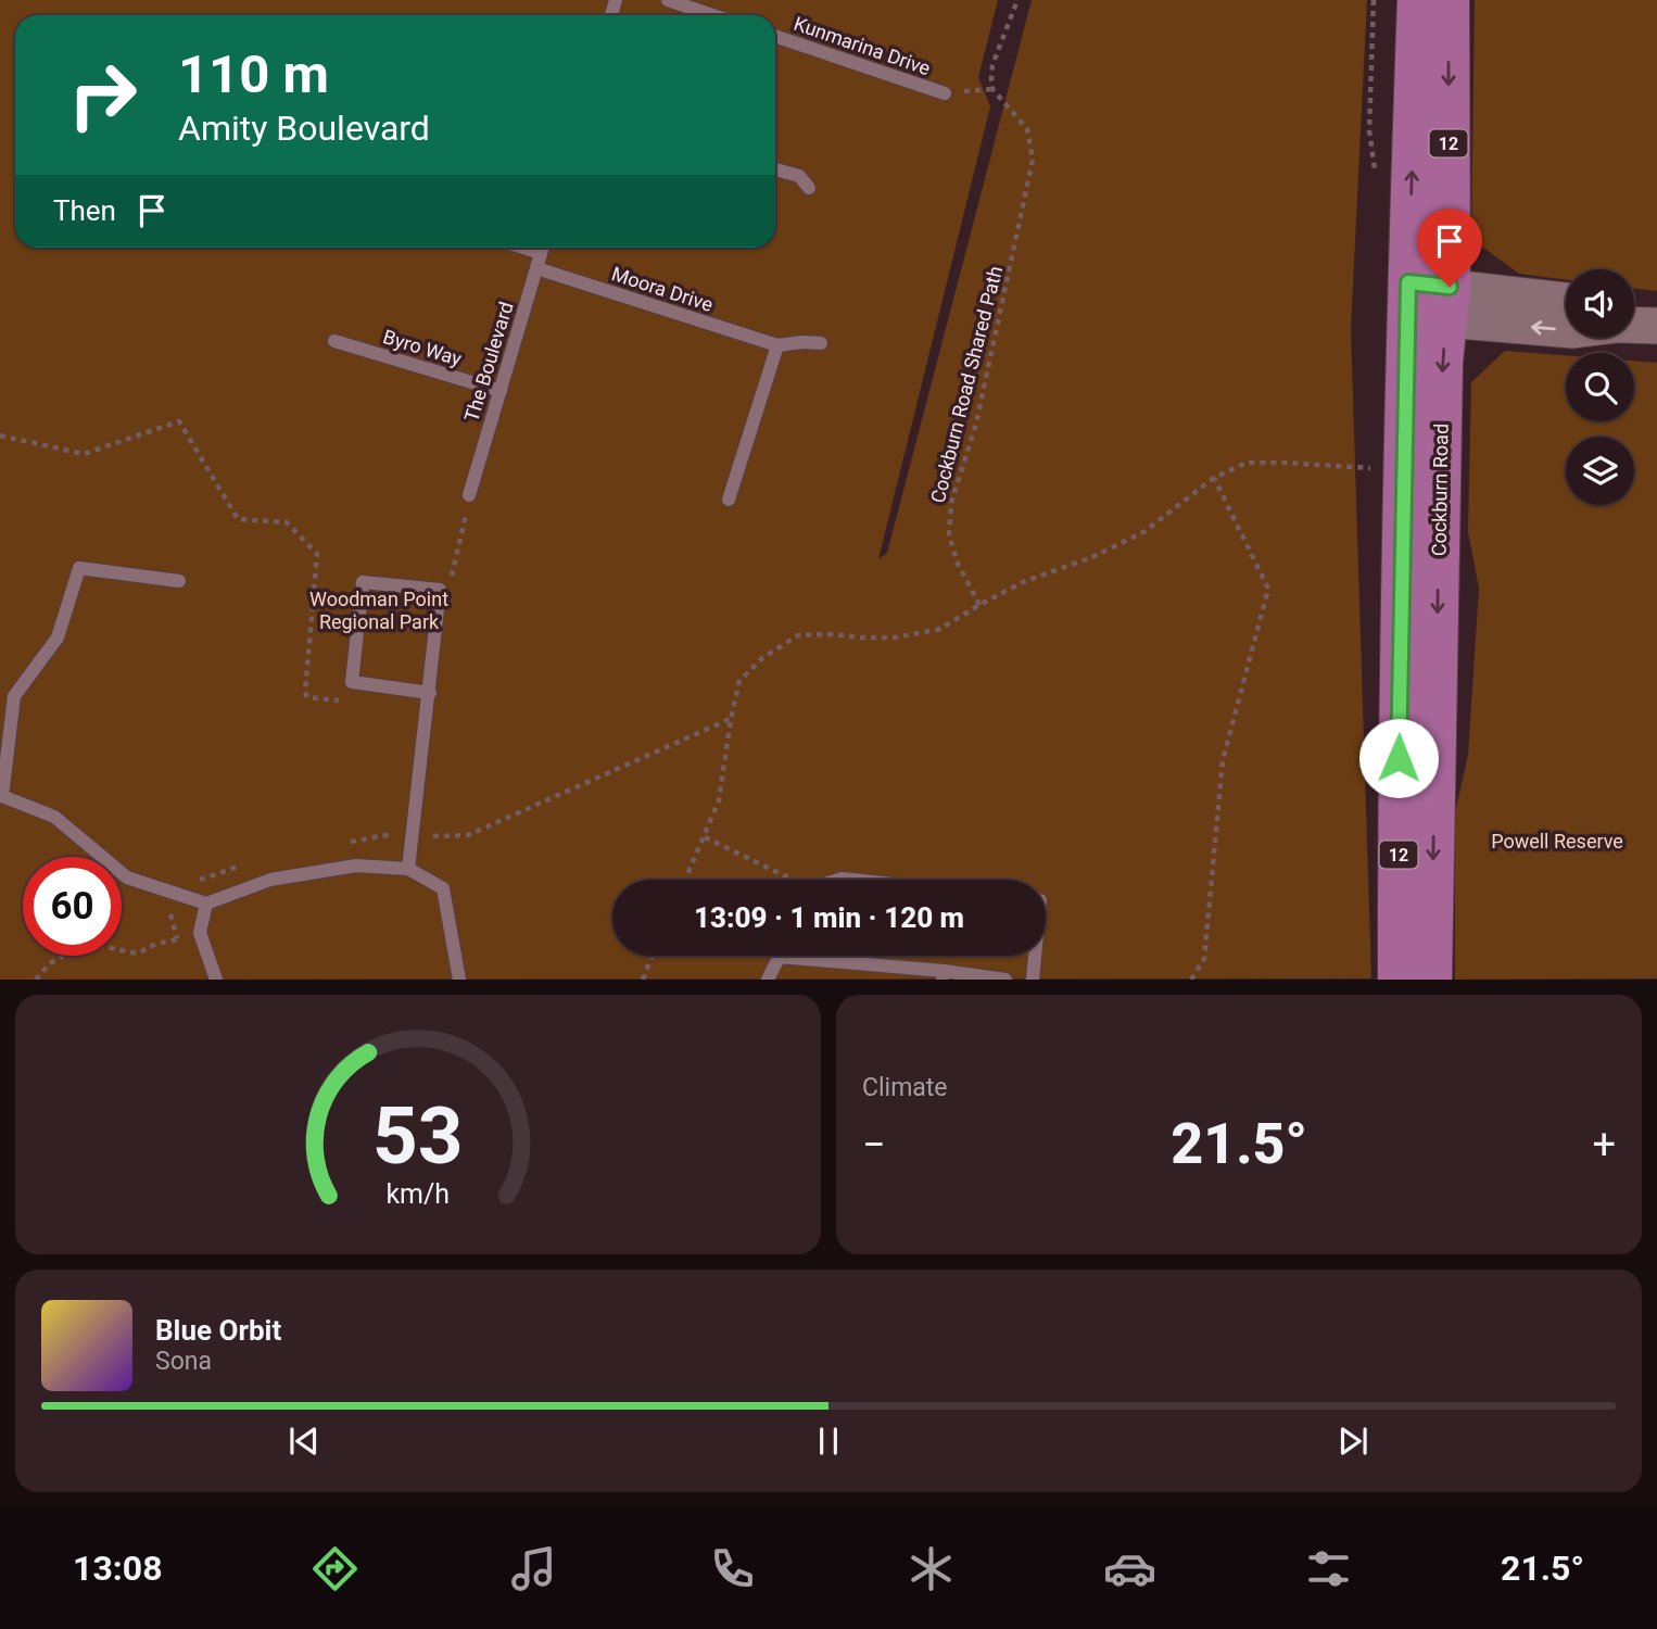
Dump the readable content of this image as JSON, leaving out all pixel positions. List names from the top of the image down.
{
  "streets": {
    "main road": ["12", "Cockburn Road"],
    "lane": [
      "Kunmarina Drive",
      "Moora Drive",
      "Byro Way",
      "The Boulevard"
    ],
    "path": ["Cockburn Road Shared Path"]
  },
  "crossings": [
    ["Moora Drive", "The Boulevard"],
    ["Byro Way", "The Boulevard"]
  ],
  "parks": ["Woodman Point Regional Park", "Powell Reserve"],
  "page": {
    "turn": ["110 m", "Amity Boulevard"],
    "then": "Then",
    "limit": "60",
    "trip": "13:09 · 1 min · 120 m",
    "tile": "Climate",
    "heat": ["−", "21.5°", "+"],
    "song": ["Blue Orbit", "Sona"],
    "tabs": ["13:08", "21.5°"],
    "gauge": ["53", "km/h"]
  }
}
